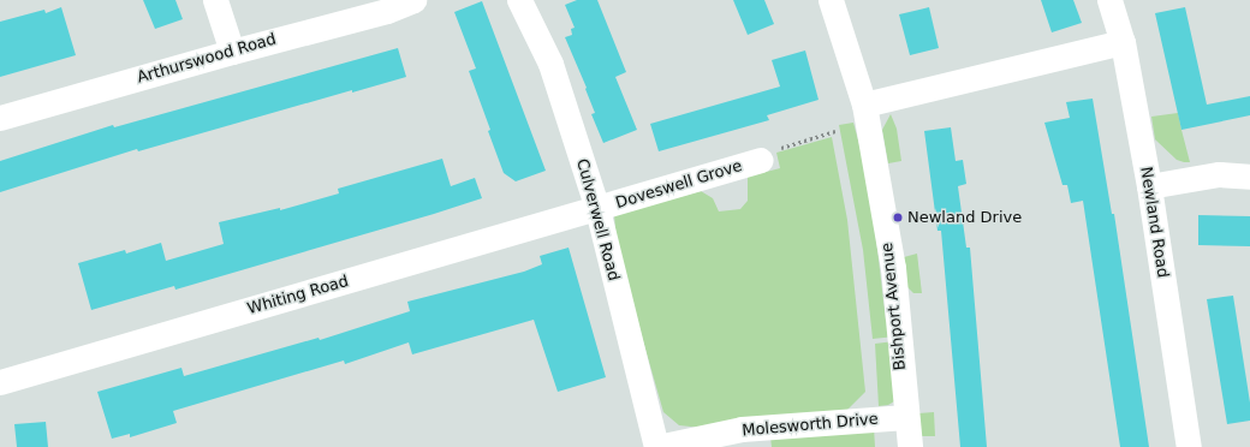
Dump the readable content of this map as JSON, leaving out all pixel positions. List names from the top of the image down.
{
  "streets": {
    "street": [
      "Arthurswood Road",
      "Doveswell Grove",
      "Culverwell Road",
      "Newland Road",
      "Whiting Road",
      "Bishport Avenue",
      "Molesworth Drive"
    ]
  },
  "crossings": [
    ["Doveswell Grove", "Culverwell Road"],
    ["Doveswell Grove", "Whiting Road"],
    ["Culverwell Road", "Whiting Road"],
    ["Culverwell Road", "Molesworth Drive"],
    ["Bishport Avenue", "Molesworth Drive"]
  ],
  "places": ["Newland Drive"]
}
